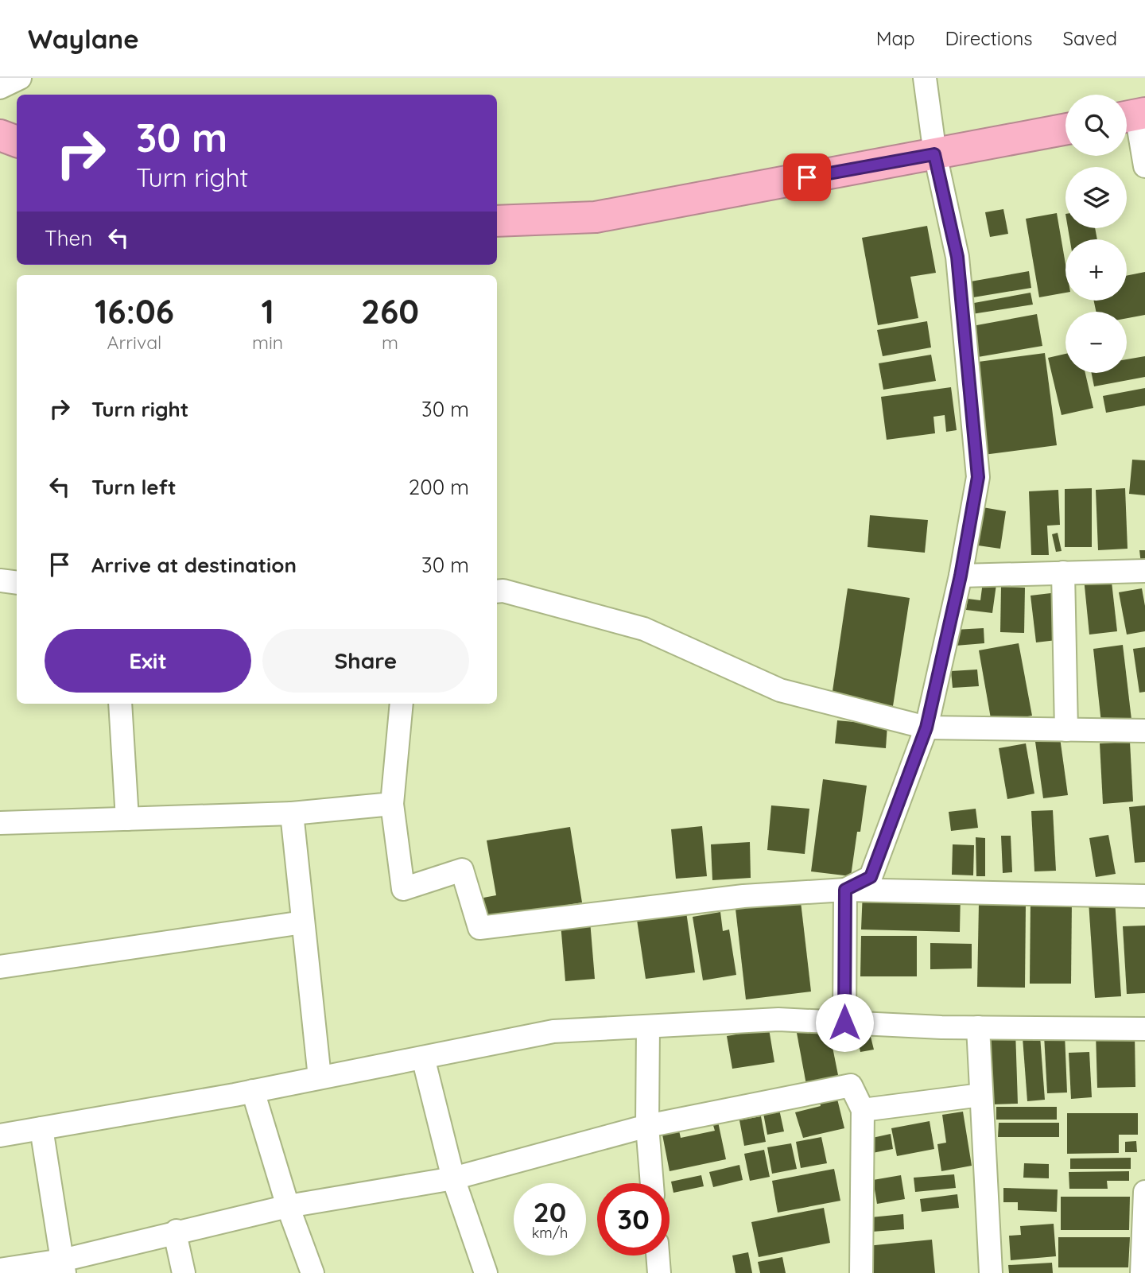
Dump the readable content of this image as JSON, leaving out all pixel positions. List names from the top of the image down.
{
  "page": {
    "header": "Waylane",
    "nav": ["Map", "Directions", "Saved"],
    "map_buttons": ["+", "−"],
    "turn": ["30 m", "Turn right"],
    "then": "Then",
    "eta": [
      "16:06",
      "Arrival",
      "1",
      "min",
      "260",
      "m"
    ],
    "list": [
      {
        "name": "Turn right",
        "value": "30 m"
      },
      {
        "name": "Turn left",
        "value": "200 m"
      },
      {
        "name": "Arrive at destination",
        "value": "30 m"
      }
    ],
    "buttons": ["Exit", "Share"],
    "speed": "20 km/h",
    "limit": "30"
  }
}
